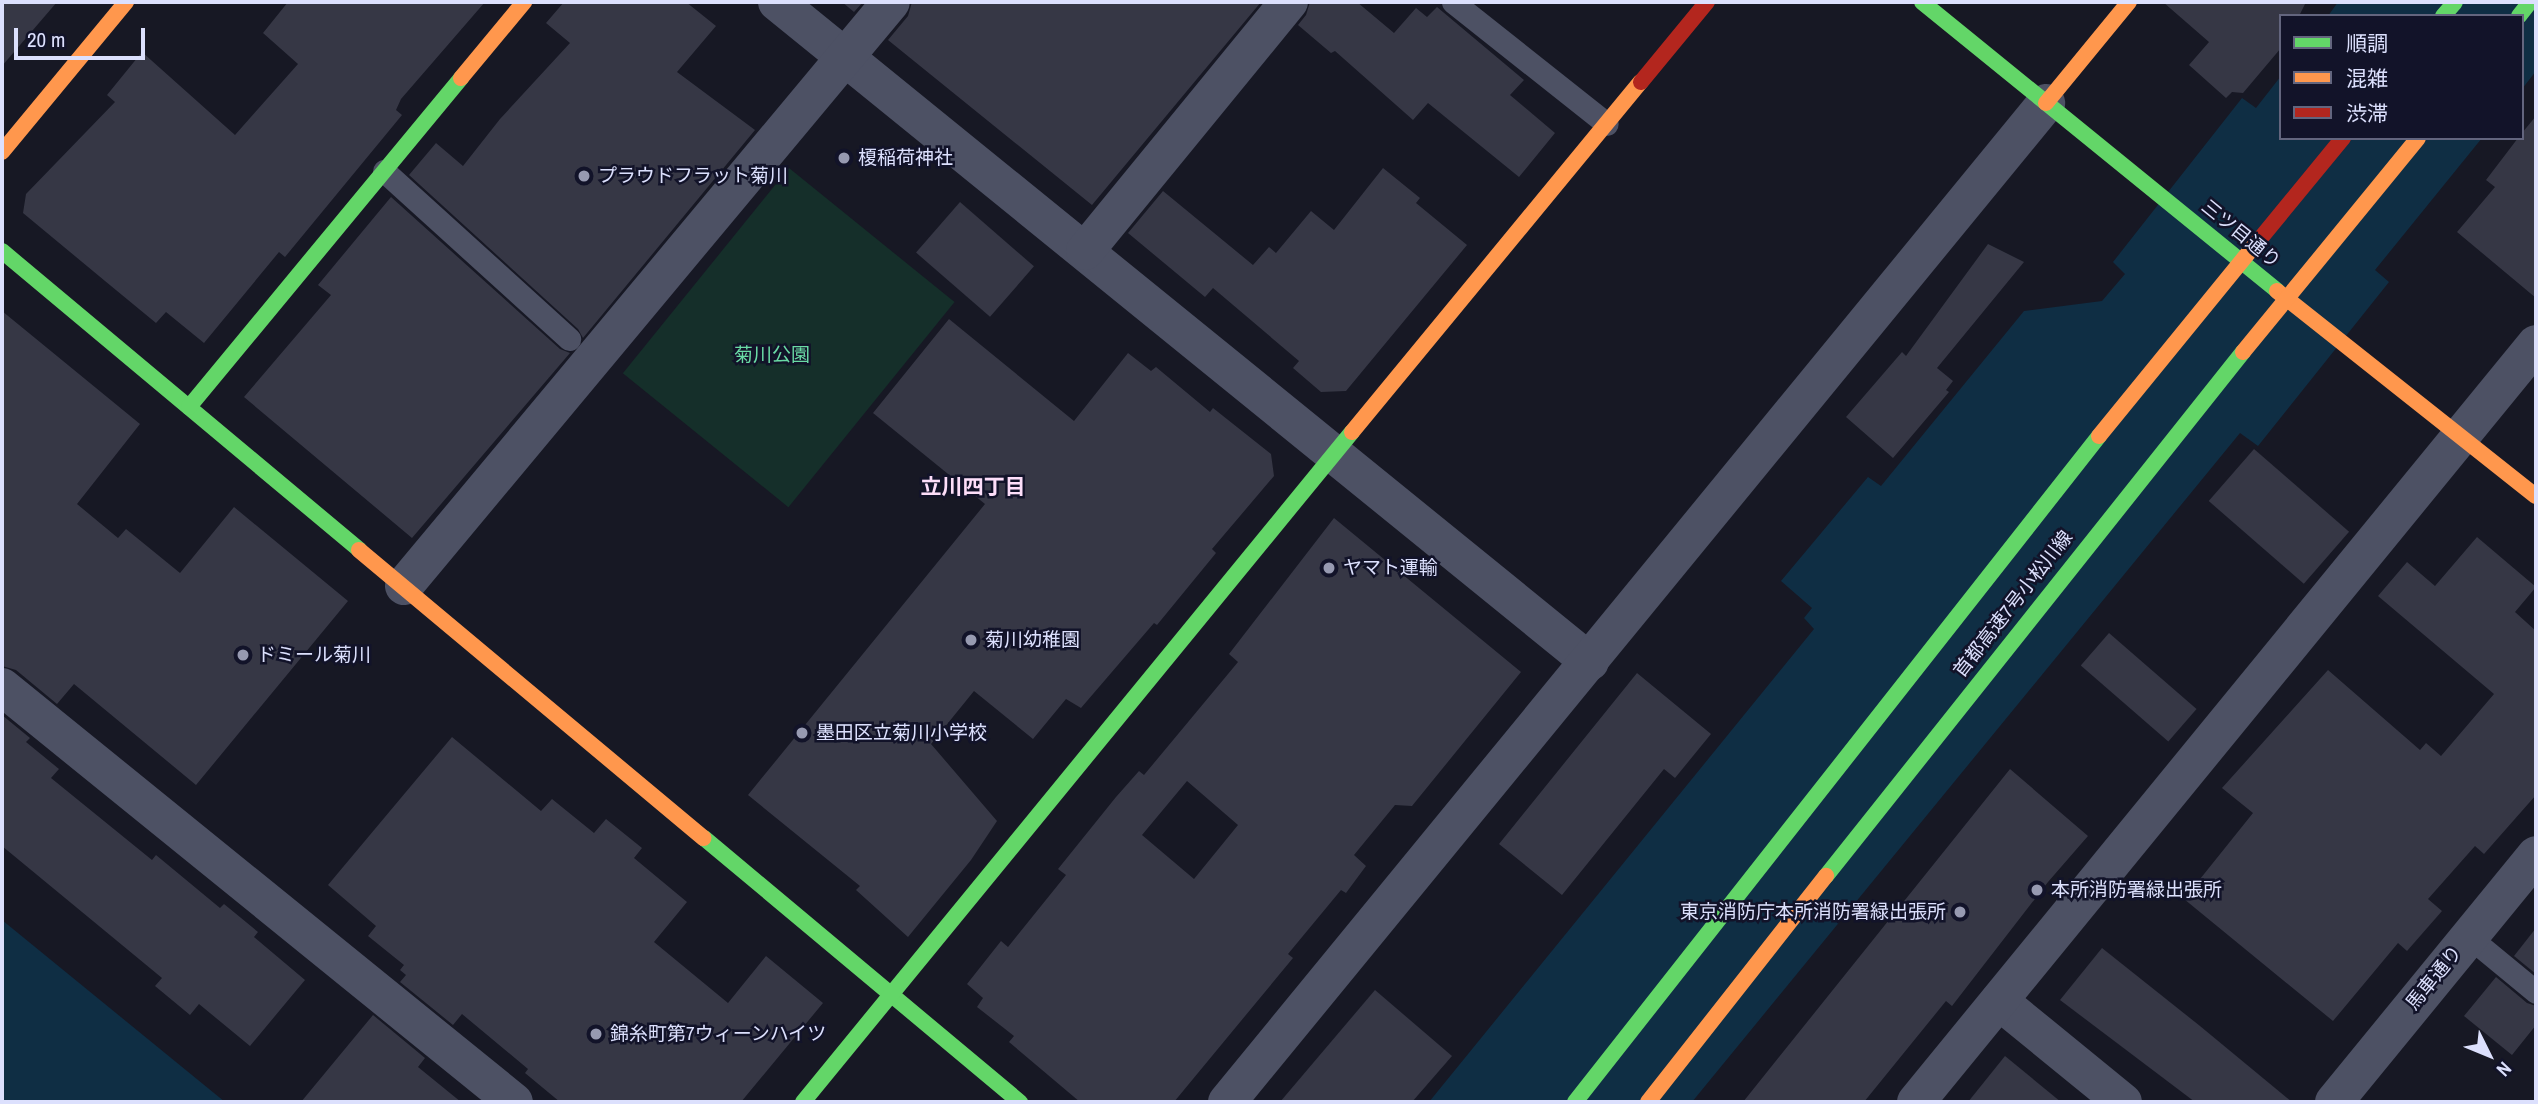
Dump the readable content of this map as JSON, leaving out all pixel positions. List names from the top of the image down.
{
  "streets": {
    "main road": ["三ツ目通り", "首都高速7号小松川線"],
    "street": ["馬車通り"]
  },
  "districts": ["立川四丁目"],
  "parks": ["菊川公園"],
  "places": [
    "榎稲荷神社",
    "プラウドフラット菊川",
    "ヤマト運輸",
    "菊川幼稚園",
    "ドミール菊川",
    "墨田区立菊川小学校",
    "本所消防署緑出張所",
    "東京消防庁本所消防署緑出張所",
    "錦糸町第7ウィーンハイツ"
  ],
  "legend": ["順調", "混雑", "渋滞"],
  "scale_bar": "20 m",
  "north": "bottom right"
}
